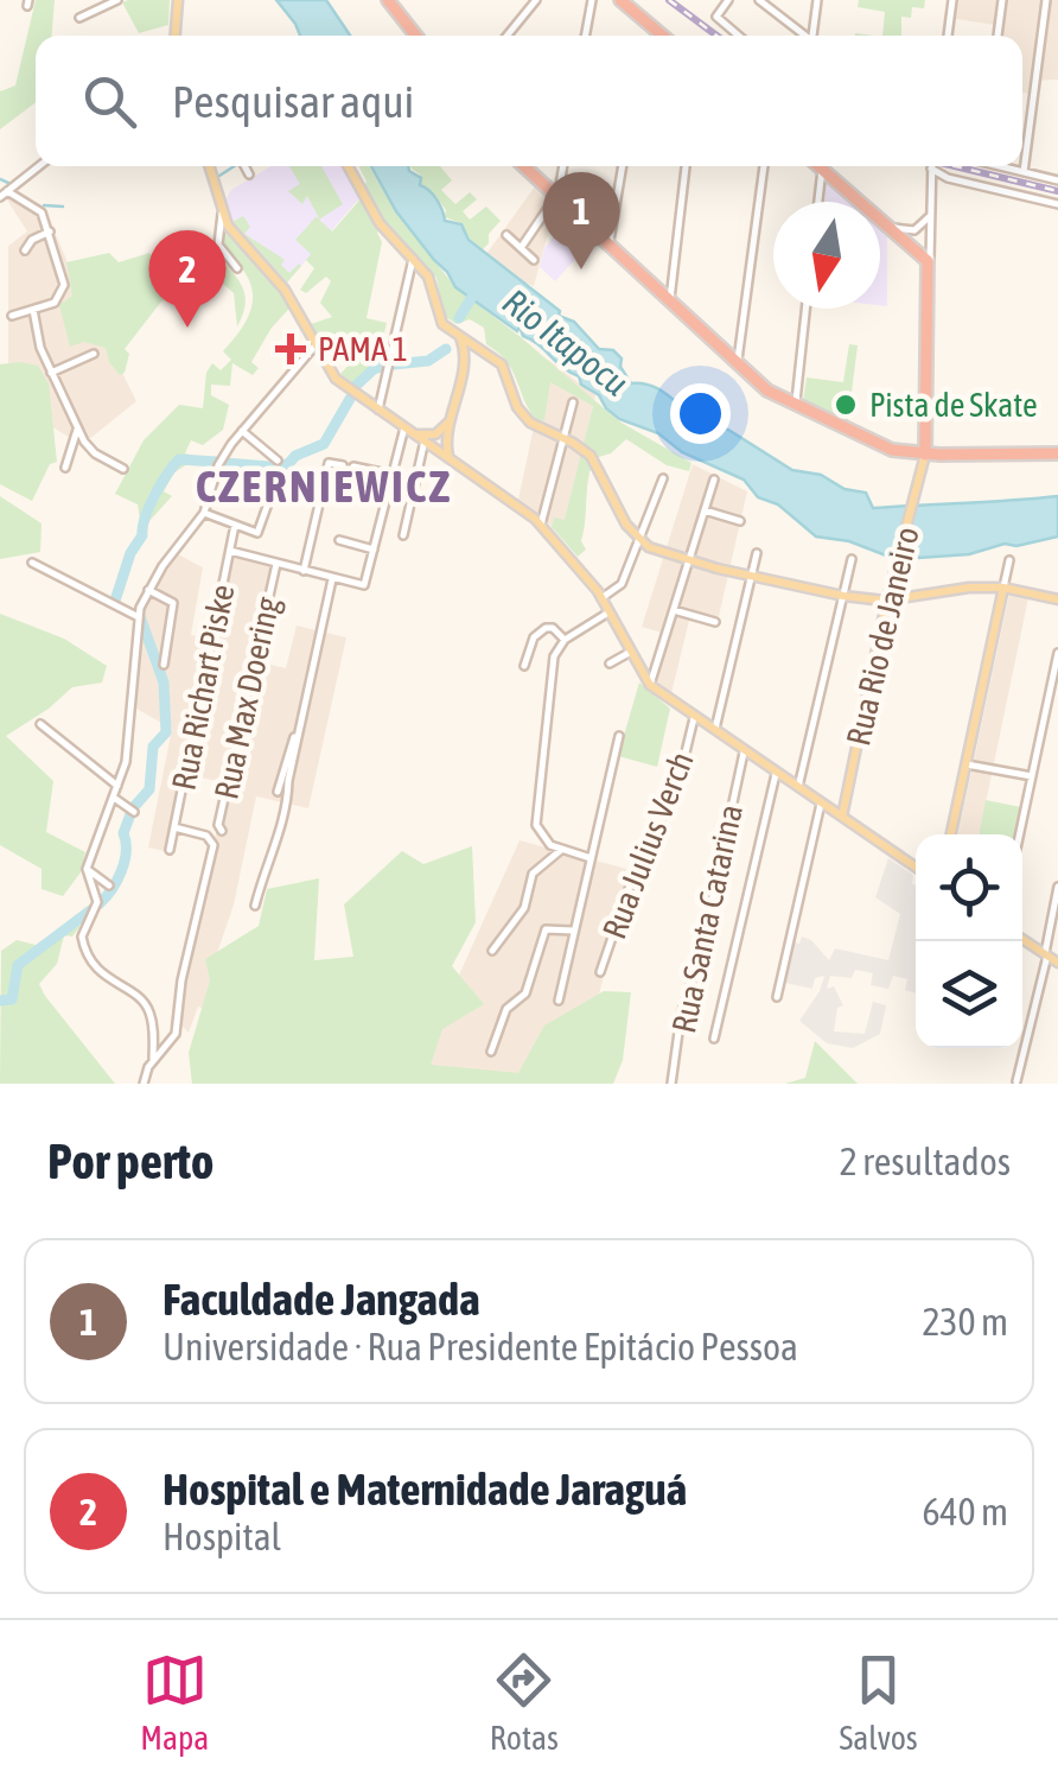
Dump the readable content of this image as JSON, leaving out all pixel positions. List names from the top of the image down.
{
  "streets": {
    "main road": ["Rua Rio de Janeiro"],
    "street": [
      "Rua Richart Piske",
      "Rua Max Doering",
      "Rua Julius Verch",
      "Rua Santa Catarina"
    ]
  },
  "crossings": [
    ["Rua Richart Piske", "Rua Max Doering"]
  ],
  "districts": ["CZERNIEWICZ"],
  "water": ["Rio Itapocu"],
  "places": {
    "health": ["PAMA 1"],
    "other": ["Pista de Skate"]
  },
  "north": "bottom",
  "page": {
    "search": "Pesquisar aqui",
    "pins": ["1", "2"],
    "heading": ["Por perto", "2 resultados"],
    "list": [
      {
        "mark": "1",
        "name": "Faculdade Jangada",
        "note": "Universidade · Rua Presidente Epitácio Pessoa",
        "value": "230 m"
      },
      {
        "mark": "2",
        "name": "Hospital e Maternidade Jaraguá",
        "note": "Hospital",
        "value": "640 m"
      }
    ],
    "nav": ["Mapa", "Rotas", "Salvos"]
  }
}
